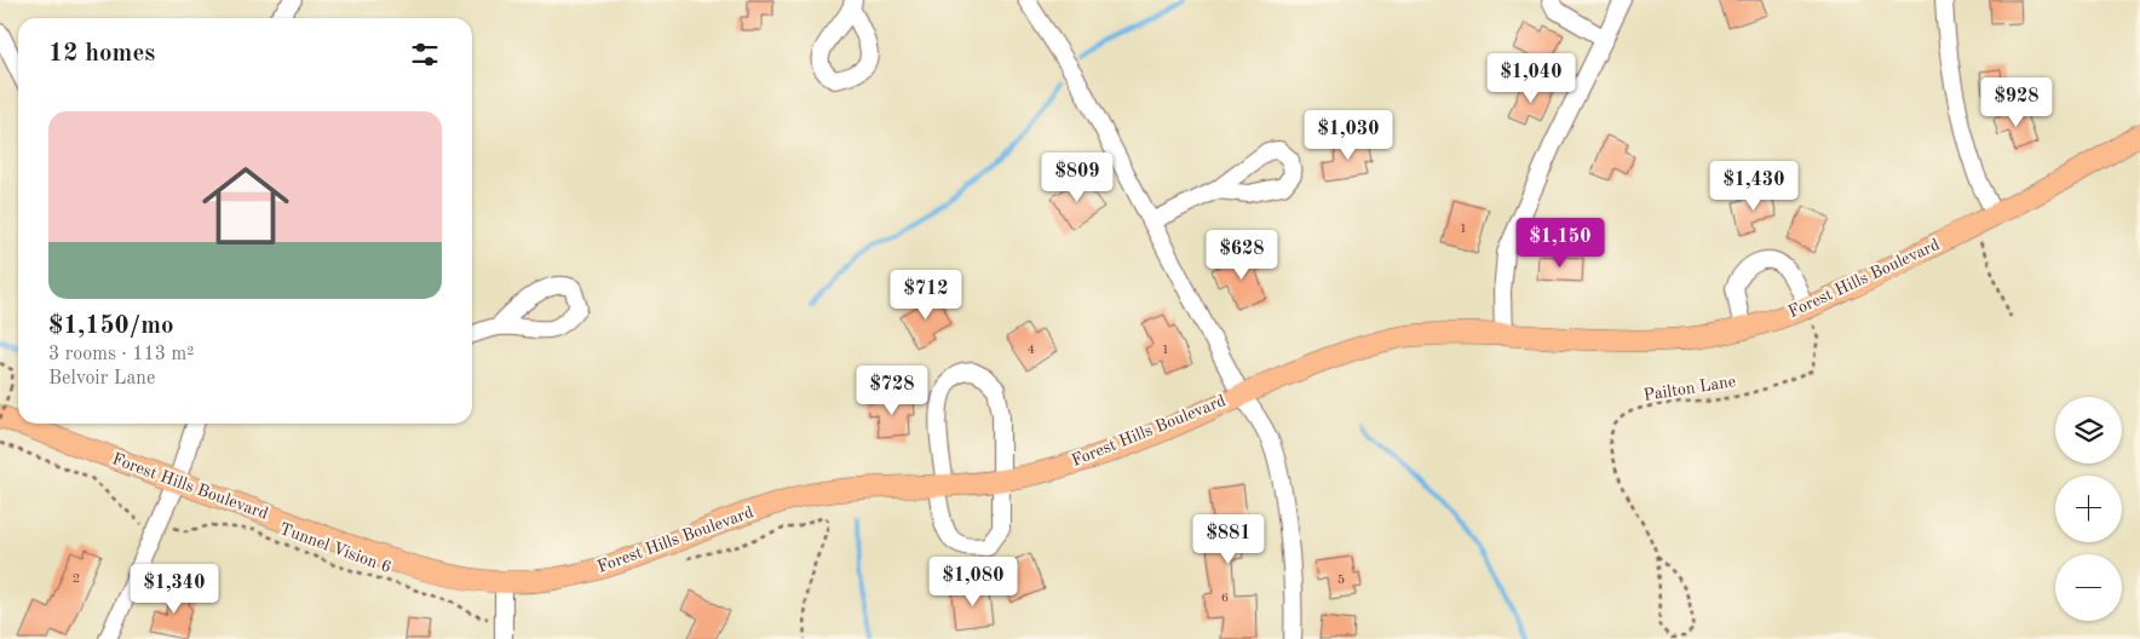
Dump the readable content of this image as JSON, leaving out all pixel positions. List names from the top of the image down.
{
  "streets": {
    "main road": ["Forest Hills Boulevard"],
    "path": ["Pailton Lane", "Tunnel Vision 6"]
  },
  "crossings": [
    ["Forest Hills Boulevard", "Pailton Lane"]
  ],
  "house_numbers": [
    "1",
    "4",
    "1",
    "2",
    "5",
    "6"
  ],
  "page": {
    "heading": "12 homes",
    "price": [
      "$1,040",
      "$928",
      "$1,030",
      "$809",
      "$1,430",
      "$1,150",
      "$628",
      "$712",
      "$728",
      "$881",
      "$1,080",
      "$1,340"
    ],
    "list": [
      {
        "name": "$1,150/mo",
        "note": "3 rooms · 113 m² · Belvoir Lane"
      }
    ],
    "map_buttons": ["+", "−"]
  }
}
